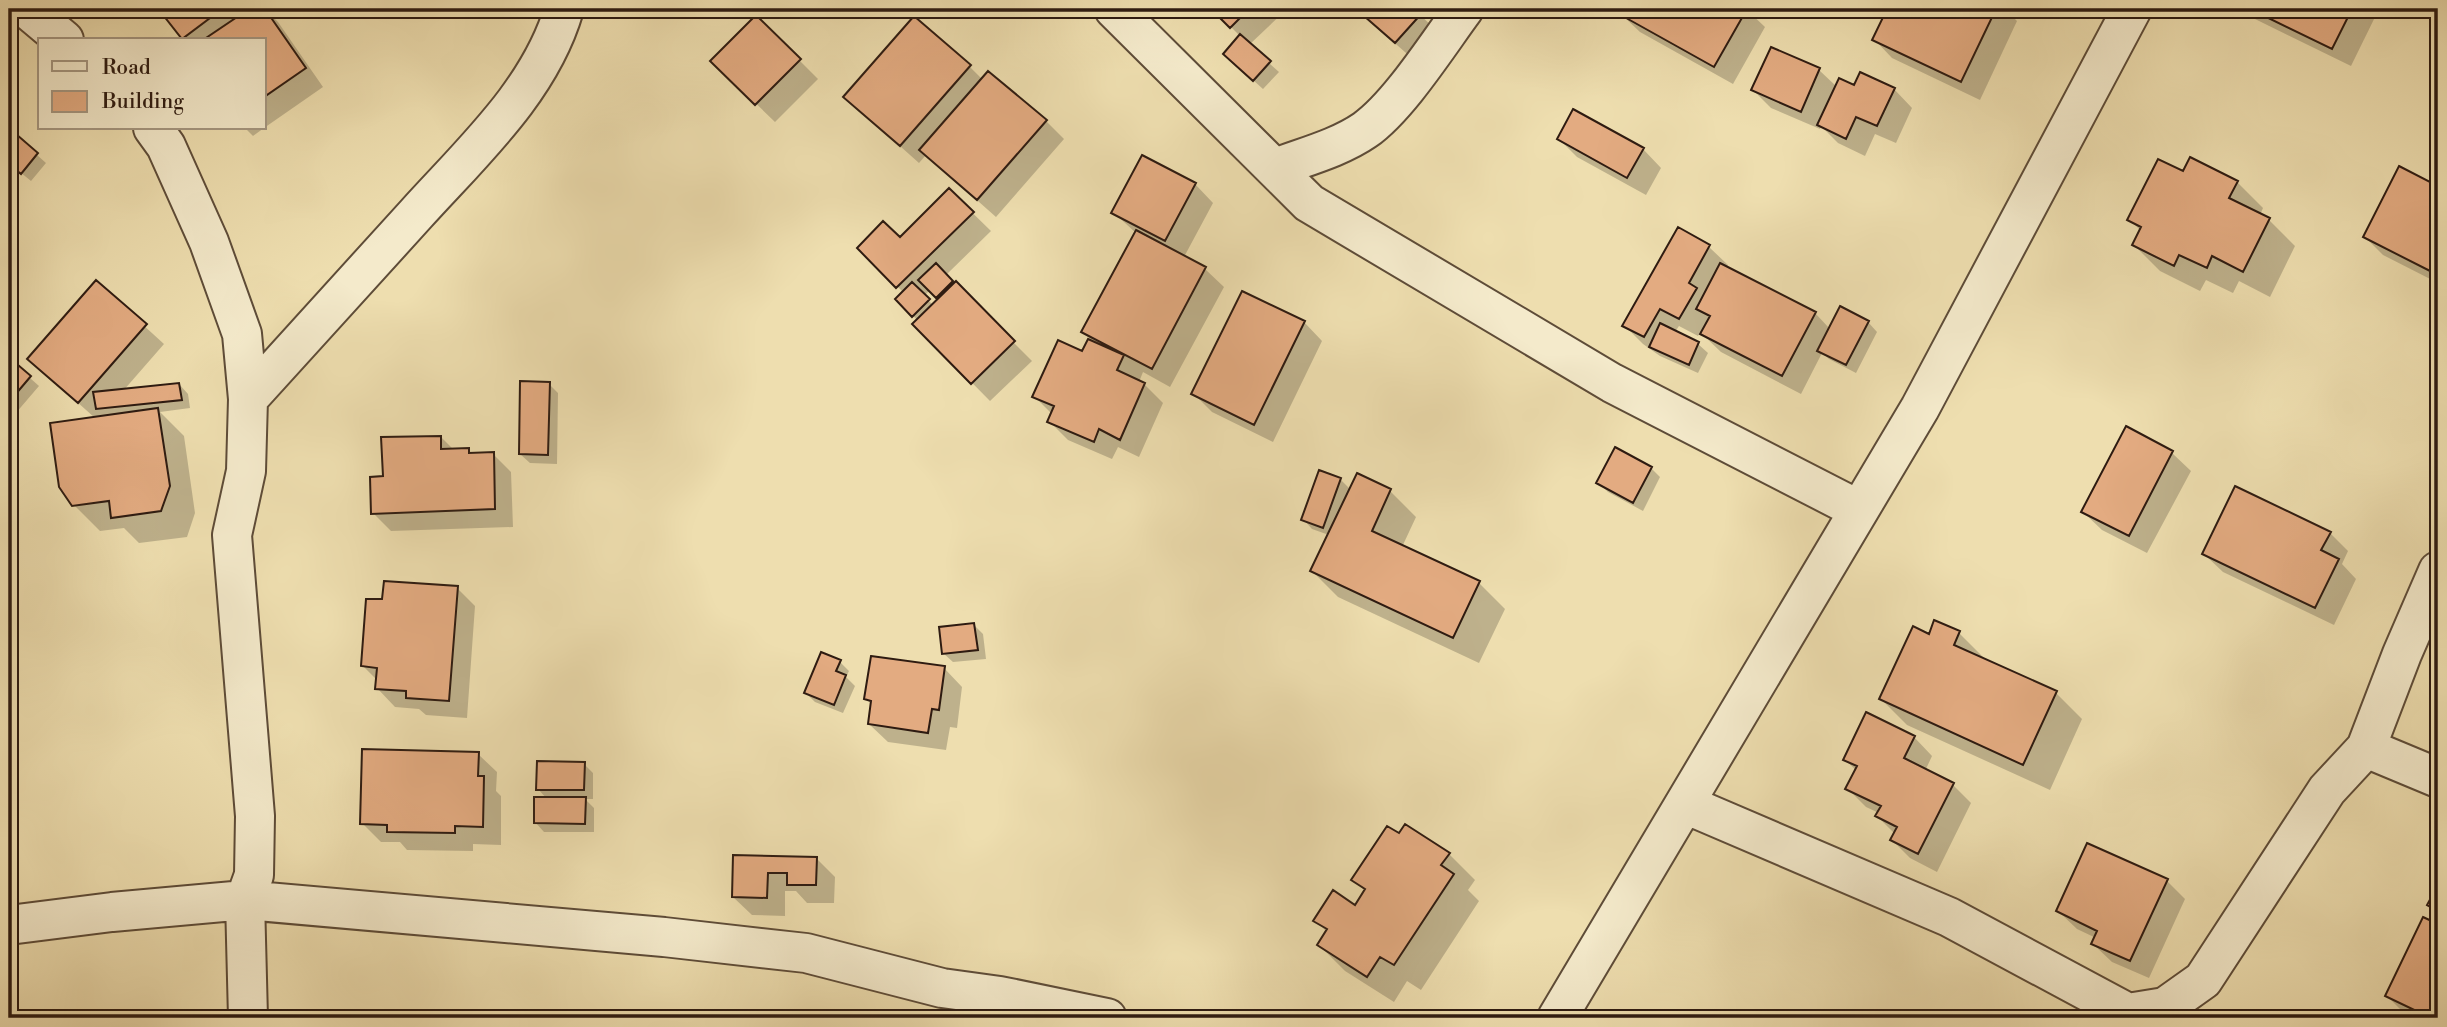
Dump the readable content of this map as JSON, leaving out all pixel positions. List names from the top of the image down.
{
  "legend": ["Road", "Building"]
}
